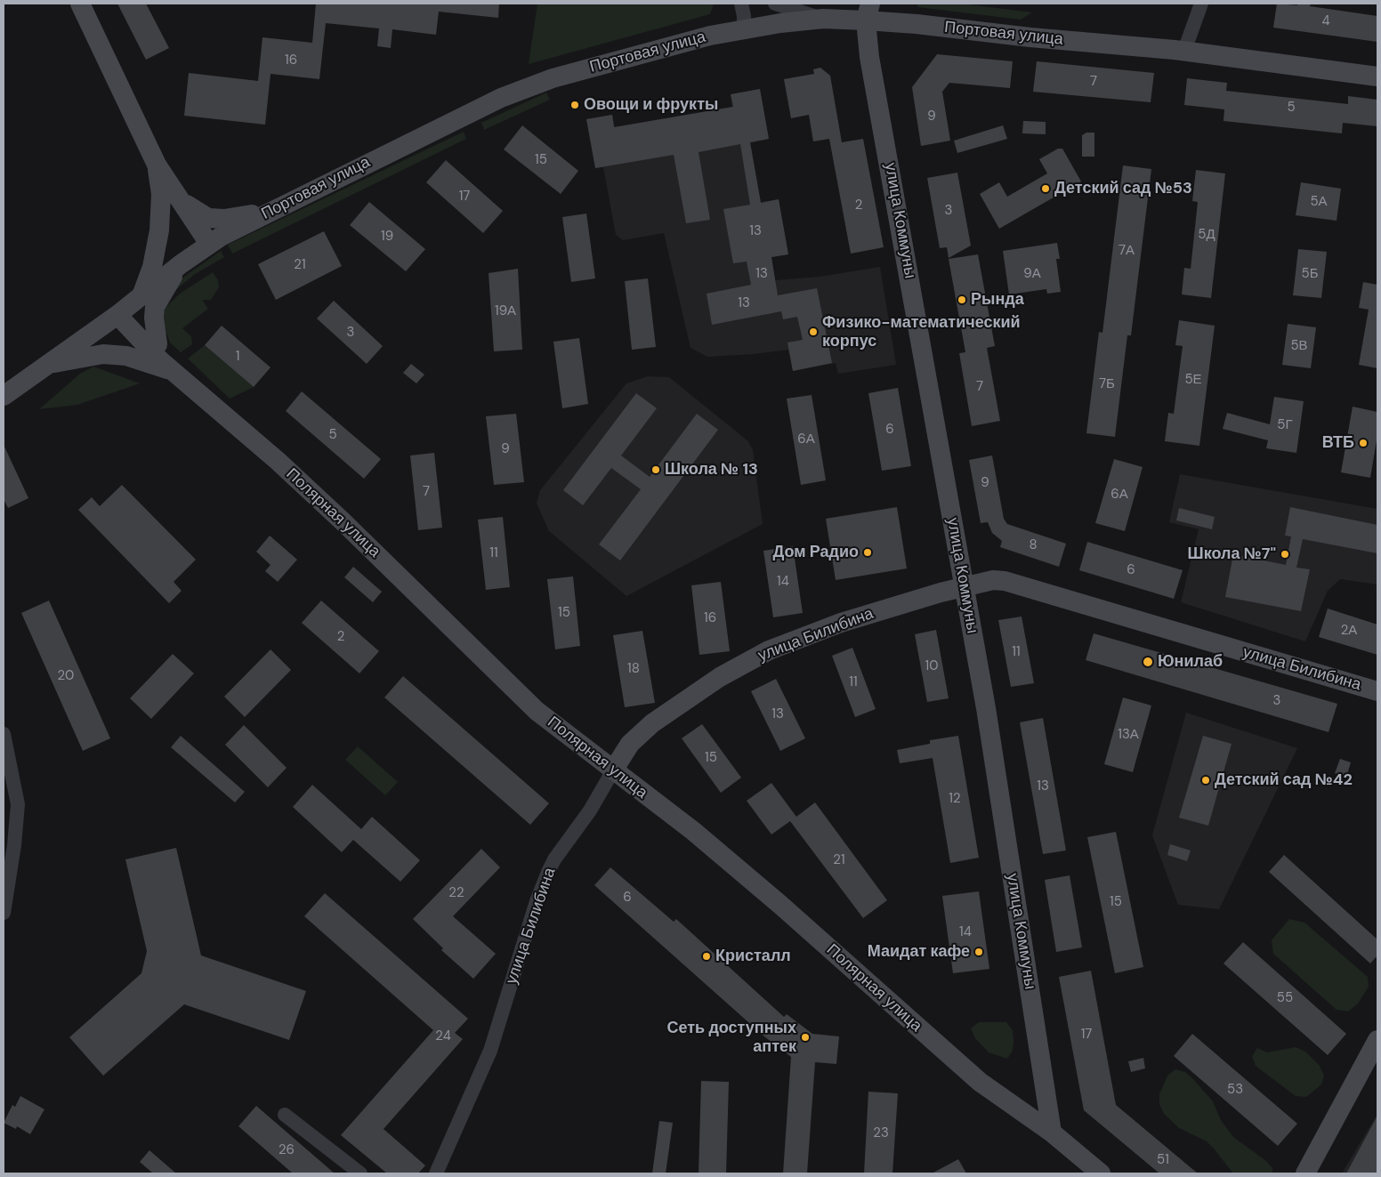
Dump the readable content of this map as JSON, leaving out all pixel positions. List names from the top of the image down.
{
  "streets": {
    "main road": [
      "Портовая улица",
      "улица Коммуны",
      "Полярная улица",
      "улица Билибина"
    ]
  },
  "crossings": [
    ["Портовая улица", "улица Коммуны"],
    ["Портовая улица", "Полярная улица"],
    ["улица Коммуны", "Полярная улица"],
    ["улица Коммуны", "улица Билибина"],
    ["Полярная улица", "улица Билибина"]
  ],
  "places": [
    "Овощи и фрукты",
    "Детский сад №53",
    "Рында",
    "Физико-математический корпус",
    "ВТБ",
    "Школа № 13",
    "Дом Радио",
    "Школа №7\"",
    "Юнилаб",
    "Детский сад №42",
    "Маидат кафе",
    "Кристалл",
    "Сеть доступных аптек"
  ],
  "house_numbers": [
    "4",
    "16",
    "7",
    "5",
    "9",
    "15",
    "17",
    "5А",
    "2",
    "3",
    "13",
    "5Д",
    "19",
    "7А",
    "21",
    "13",
    "9А",
    "5Б",
    "13",
    "19А",
    "3",
    "5В",
    "1",
    "5Е",
    "7Б",
    "7",
    "5Г",
    "6",
    "5",
    "6А",
    "9",
    "9",
    "7",
    "6А",
    "8",
    "11",
    "6",
    "14",
    "15",
    "16",
    "2А",
    "2",
    "11",
    "10",
    "18",
    "20",
    "11",
    "3",
    "13",
    "13А",
    "15",
    "13",
    "12",
    "21",
    "22",
    "6",
    "15",
    "14",
    "55",
    "17",
    "24",
    "53",
    "23",
    "26",
    "51"
  ]
}
